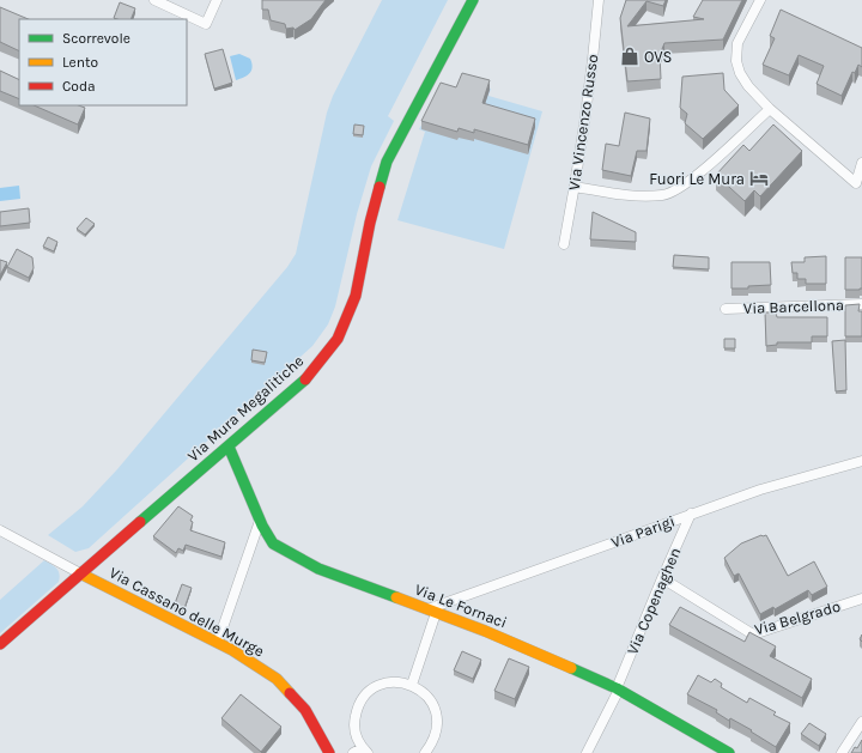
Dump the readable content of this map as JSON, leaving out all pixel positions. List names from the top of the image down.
{
  "streets": {
    "street": [
      "Via Vincenzo Russo",
      "Via Barcellona",
      "Via Mura Megalitiche",
      "Via Parigi",
      "Via Copenaghen",
      "Via Le Fornaci",
      "Via Cassano delle Murge",
      "Via Belgrado"
    ]
  },
  "crossings": [
    ["Via Mura Megalitiche", "Via Le Fornaci"],
    ["Via Mura Megalitiche", "Via Cassano delle Murge"],
    ["Via Parigi", "Via Copenaghen"],
    ["Via Parigi", "Via Le Fornaci"],
    ["Via Copenaghen", "Via Le Fornaci"],
    ["Via Copenaghen", "Via Belgrado"]
  ],
  "places": {
    "shop": ["OVS"],
    "hotel": ["Fuori Le Mura"]
  },
  "legend": ["Scorrevole", "Lento", "Coda"]
}
